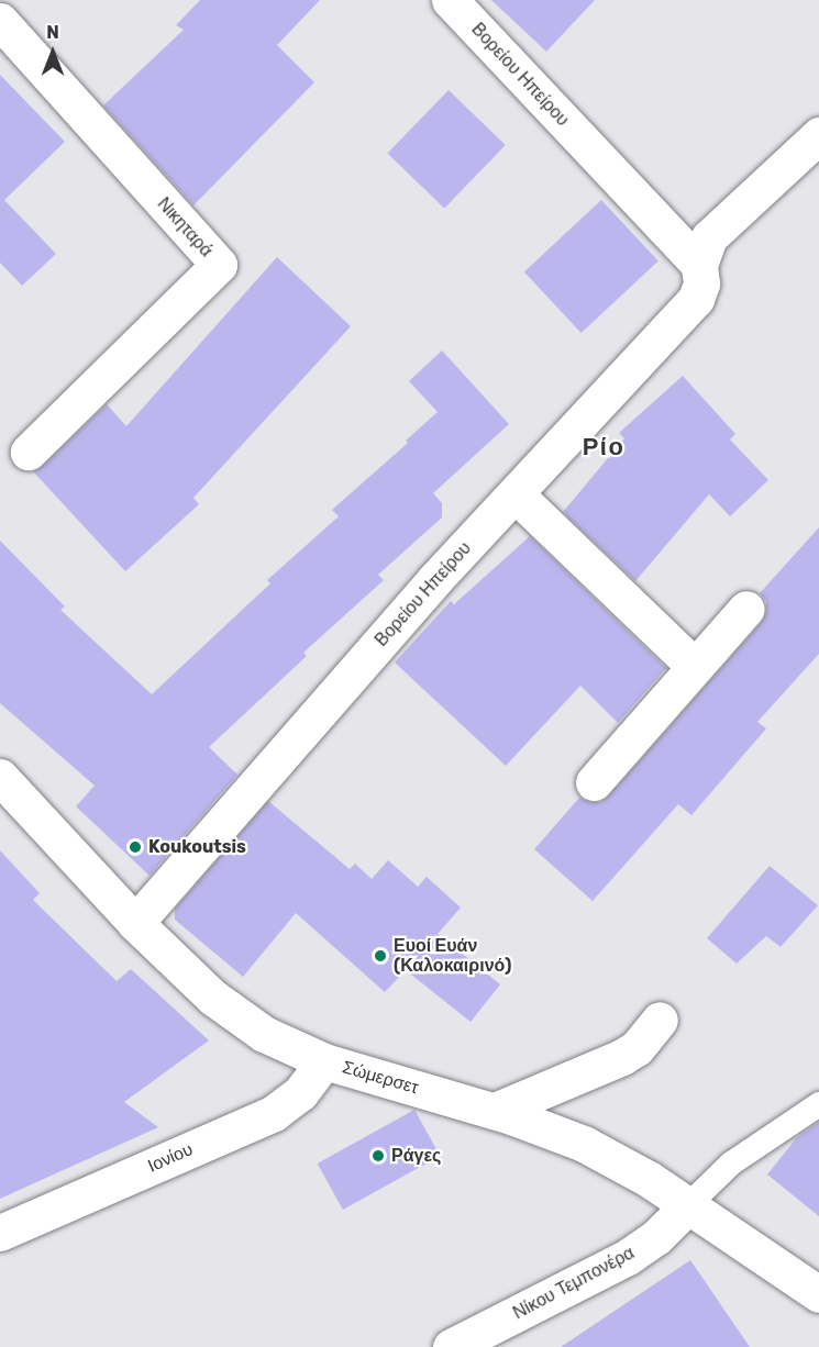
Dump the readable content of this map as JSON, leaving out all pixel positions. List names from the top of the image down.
{
  "streets": {
    "street": [
      "Βορείου Ηπείρου",
      "Νικηταρά",
      "Σώμερσετ",
      "Ιονίου",
      "Νίκου Τεμπονέρα"
    ]
  },
  "crossings": [
    ["Βορείου Ηπείρου", "Σώμερσετ"],
    ["Σώμερσετ", "Ιονίου"],
    ["Σώμερσετ", "Νίκου Τεμπονέρα"]
  ],
  "districts": ["Ρίο"],
  "places": ["Koukoutsis", "Ευοί Ευάν (Καλοκαιρινό)", "Ράγες"],
  "north": "top"
}
